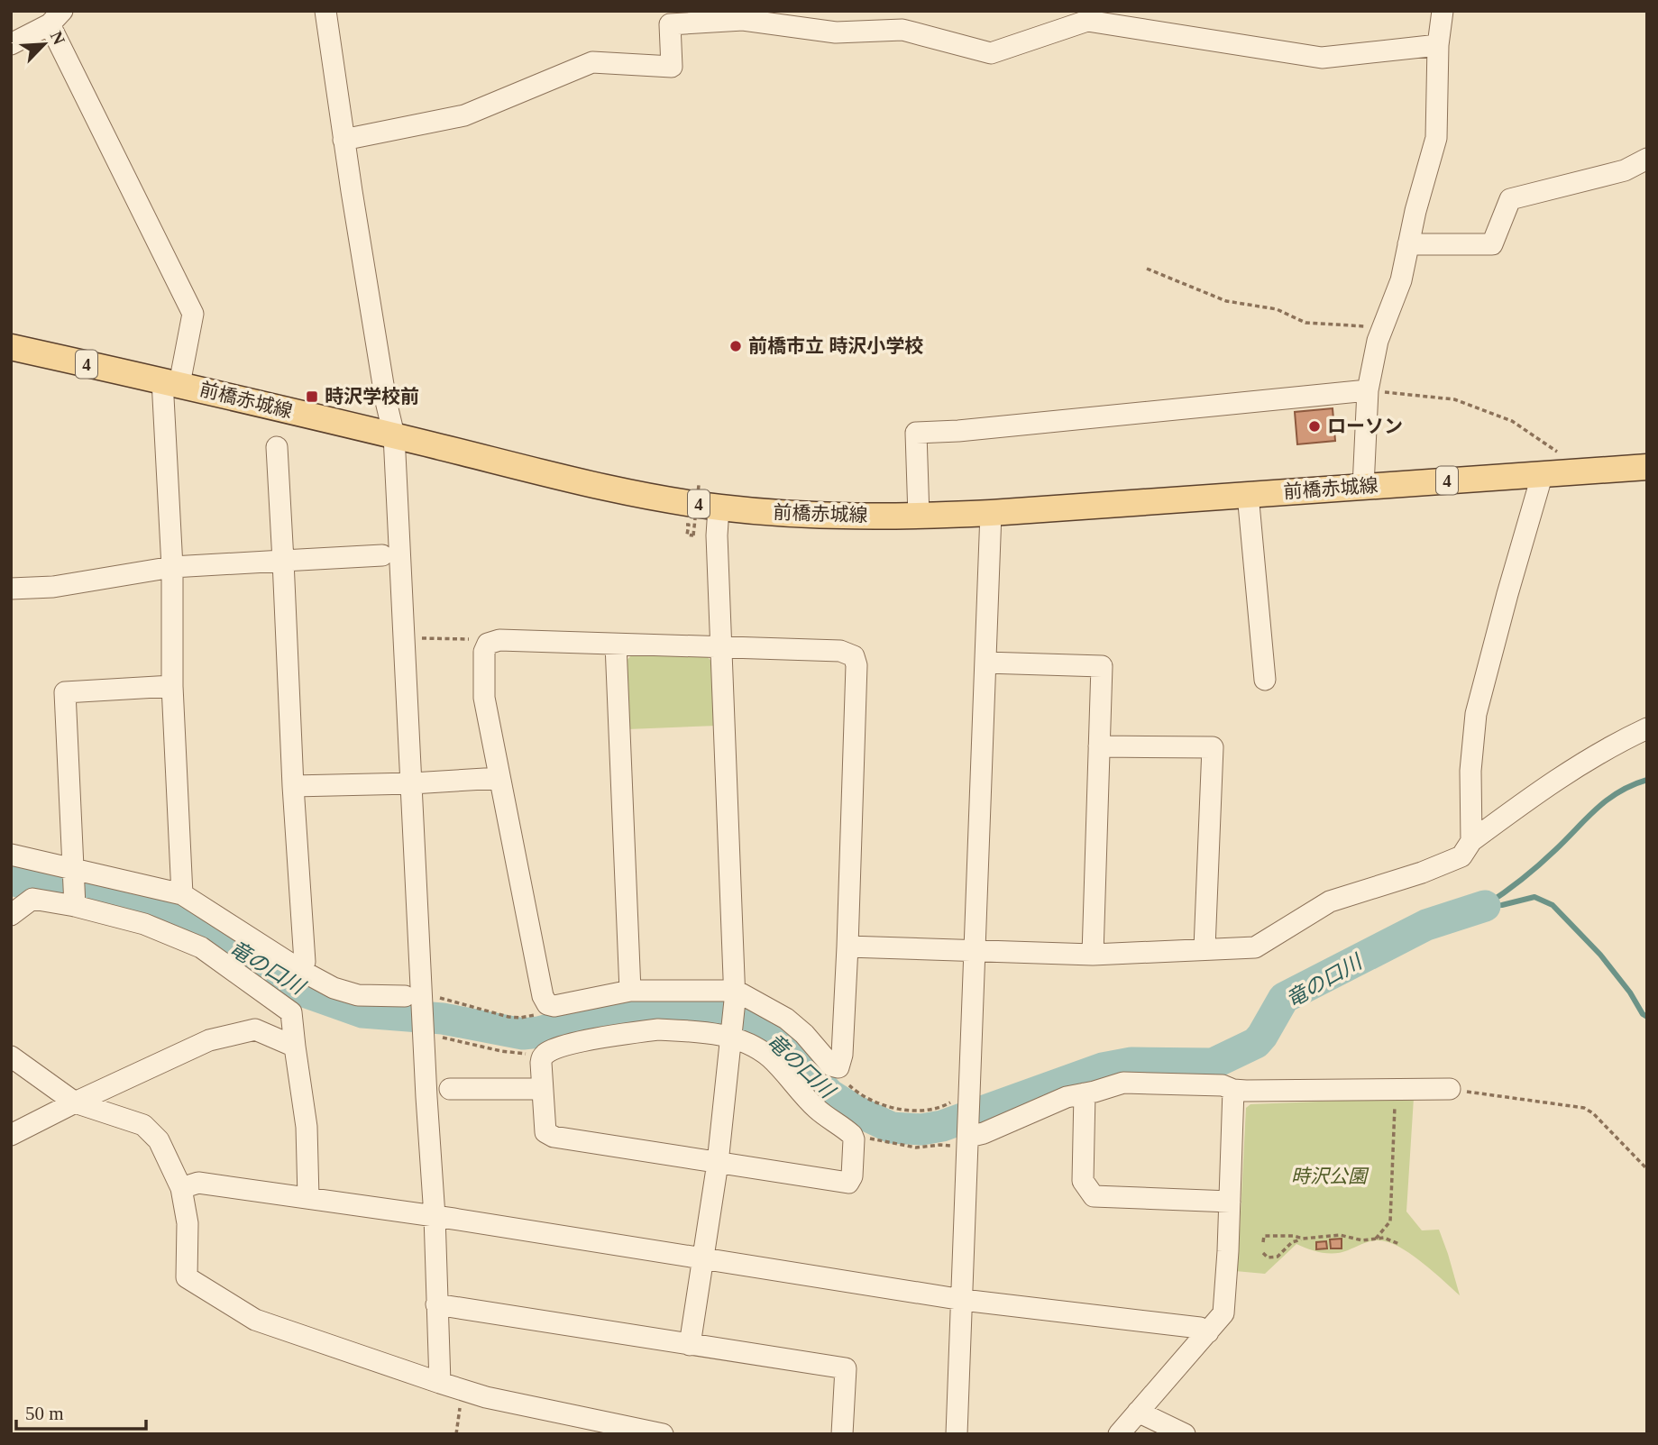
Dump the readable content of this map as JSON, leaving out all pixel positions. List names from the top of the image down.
{
  "streets": {
    "main road": ["4", "前橋赤城線"]
  },
  "water": ["竜の口川"],
  "parks": ["時沢公園"],
  "places": {
    "other": ["前橋市立 時沢小学校", "ローソン"],
    "transit": ["時沢学校前"]
  },
  "scale_bar": "50 m",
  "north": "top right"
}
